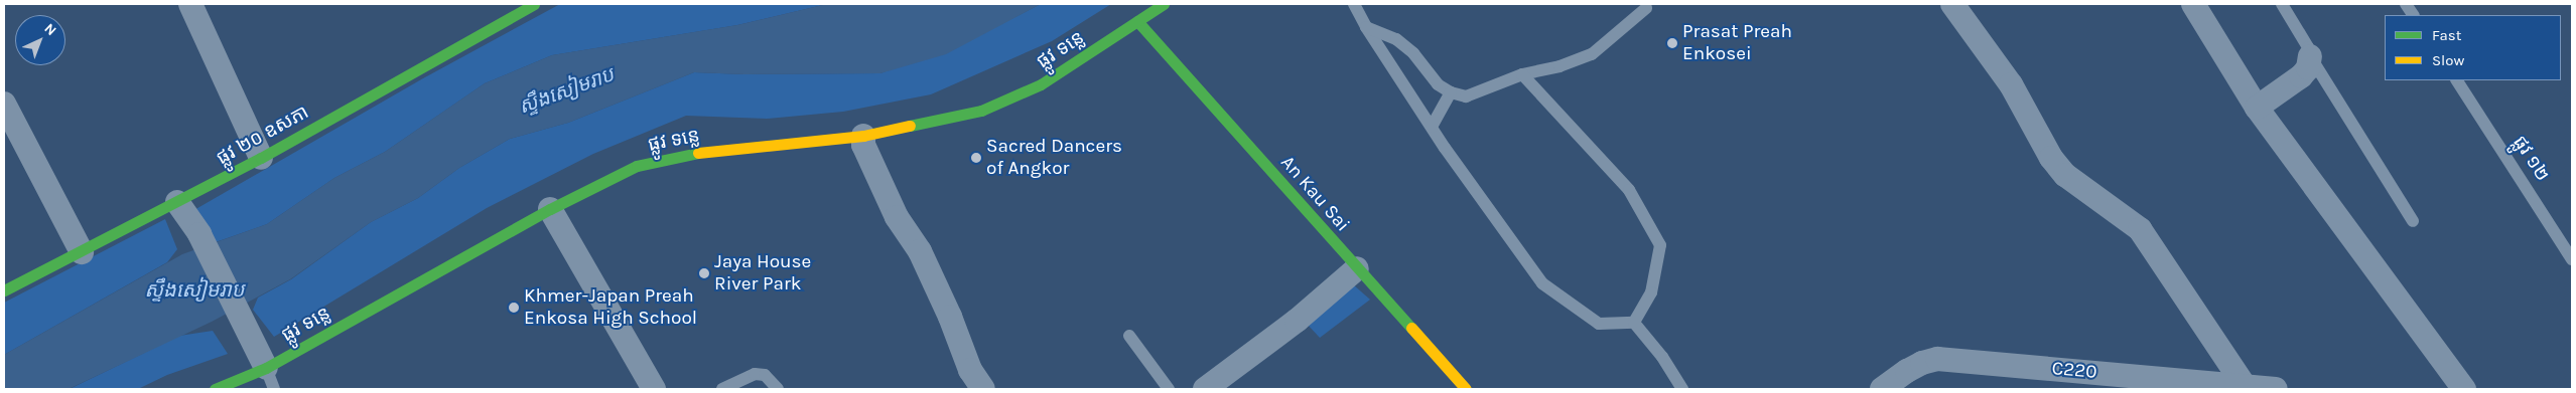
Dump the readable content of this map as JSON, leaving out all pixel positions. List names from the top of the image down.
{
  "streets": {
    "street": [
      "ផ្លូវ ទន្លេ",
      "ផ្លូវ ២០ ឧសភា",
      "An Kau Sai",
      "C220"
    ],
    "lane": ["ផ្លូវ ១២"]
  },
  "crossings": [
    ["ផ្លូវ ទន្លេ", "An Kau Sai"]
  ],
  "water": ["ស្ទឹងសៀមរាប"],
  "places": [
    "Prasat Preah Enkosei",
    "Sacred Dancers of Angkor",
    "Jaya House River Park",
    "Khmer-Japan Preah Enkosa High School"
  ],
  "legend": ["Fast", "Slow"],
  "north": "top right"
}
